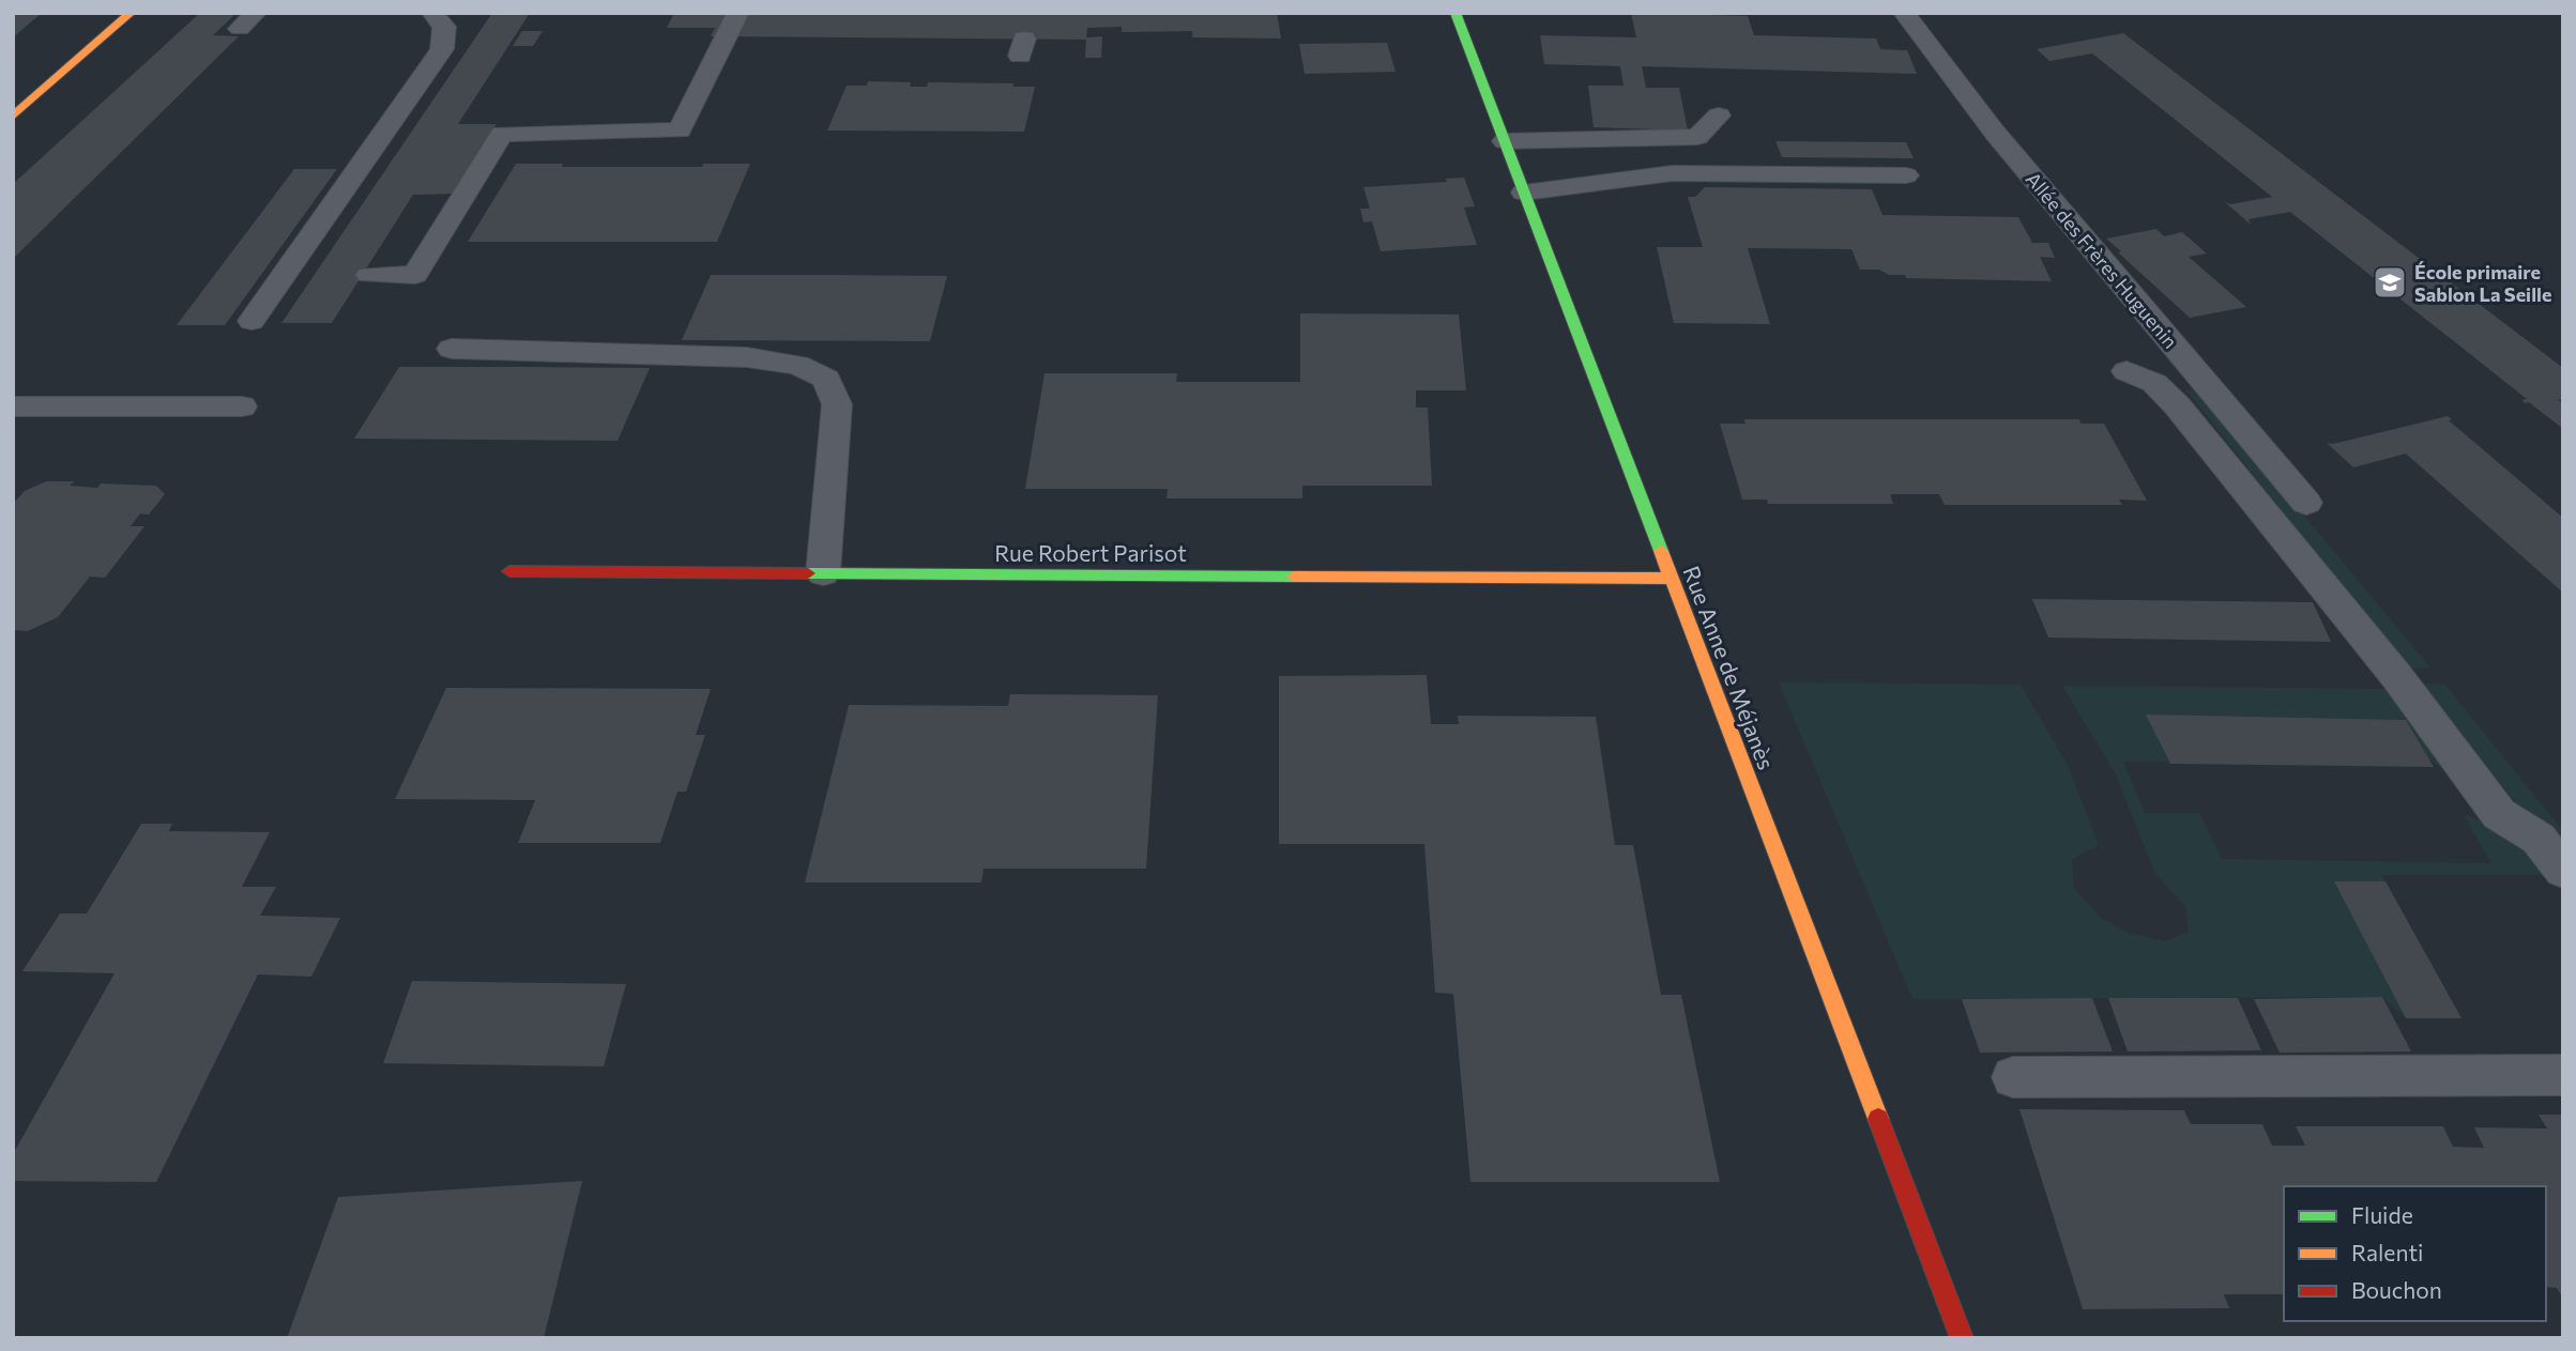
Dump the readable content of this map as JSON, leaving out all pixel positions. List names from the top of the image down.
{
  "streets": {
    "street": ["Rue Robert Parisot", "Rue Anne de Méjanès"],
    "lane": ["Allée des Frères Huguenin"]
  },
  "crossings": [
    ["Rue Robert Parisot", "Rue Anne de Méjanès"]
  ],
  "places": {
    "school or university": ["École primaire Sablon La Seille"]
  },
  "legend": ["Fluide", "Ralenti", "Bouchon"]
}
